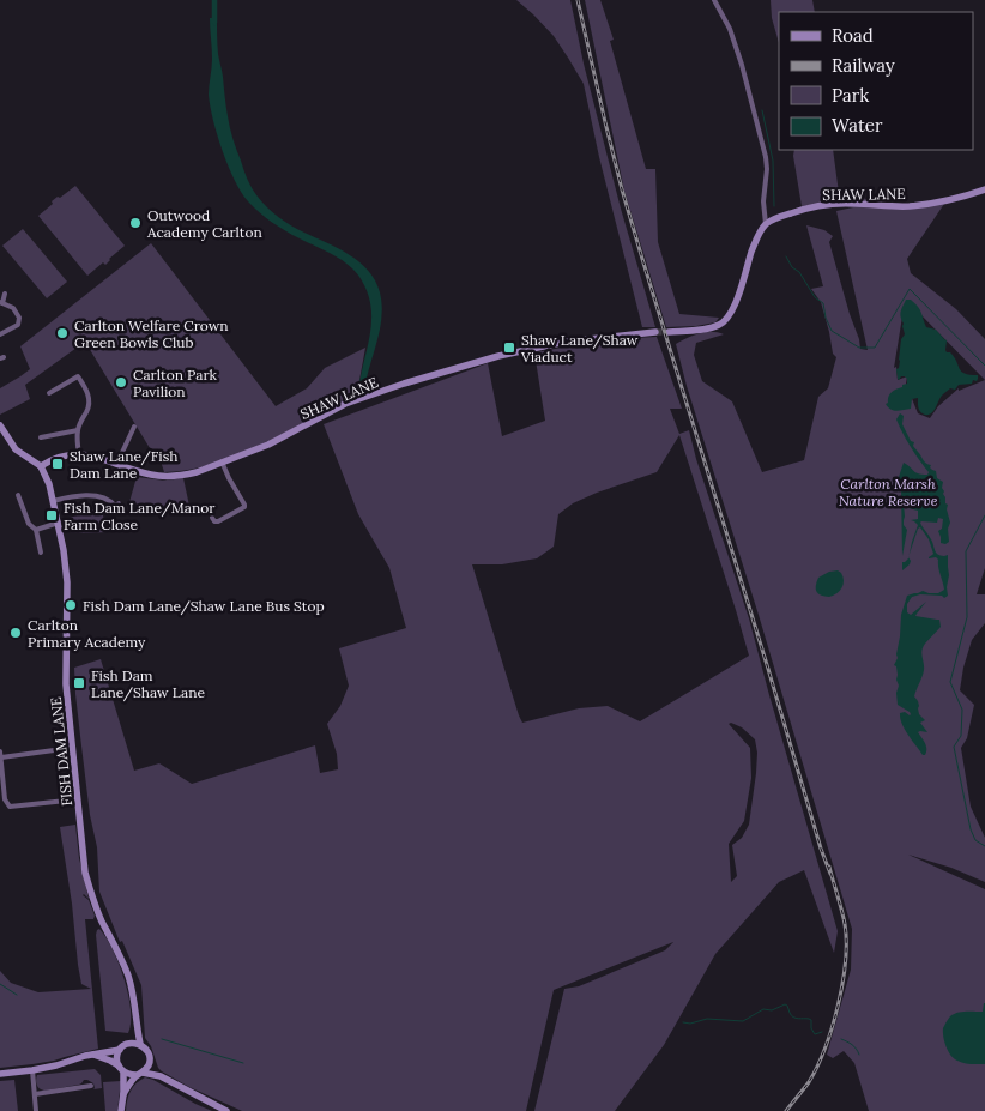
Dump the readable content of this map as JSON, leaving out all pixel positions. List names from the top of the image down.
{
  "streets": {
    "street": ["SHAW LANE", "FISH DAM LANE"]
  },
  "crossings": [
    ["SHAW LANE", "FISH DAM LANE"]
  ],
  "parks": ["Carlton Marsh Nature Reserve"],
  "places": {
    "other": [
      "Outwood Academy Carlton",
      "Carlton Welfare Crown Green Bowls Club",
      "Carlton Park Pavilion",
      "Fish Dam Lane/Shaw Lane Bus Stop",
      "Carlton Primary Academy"
    ],
    "transit": [
      "Shaw Lane/Shaw Viaduct",
      "Shaw Lane/Fish Dam Lane",
      "Fish Dam Lane/Manor Farm Close",
      "Fish Dam Lane/Shaw Lane"
    ]
  },
  "legend": [
    "Road",
    "Railway",
    "Park",
    "Water"
  ]
}
